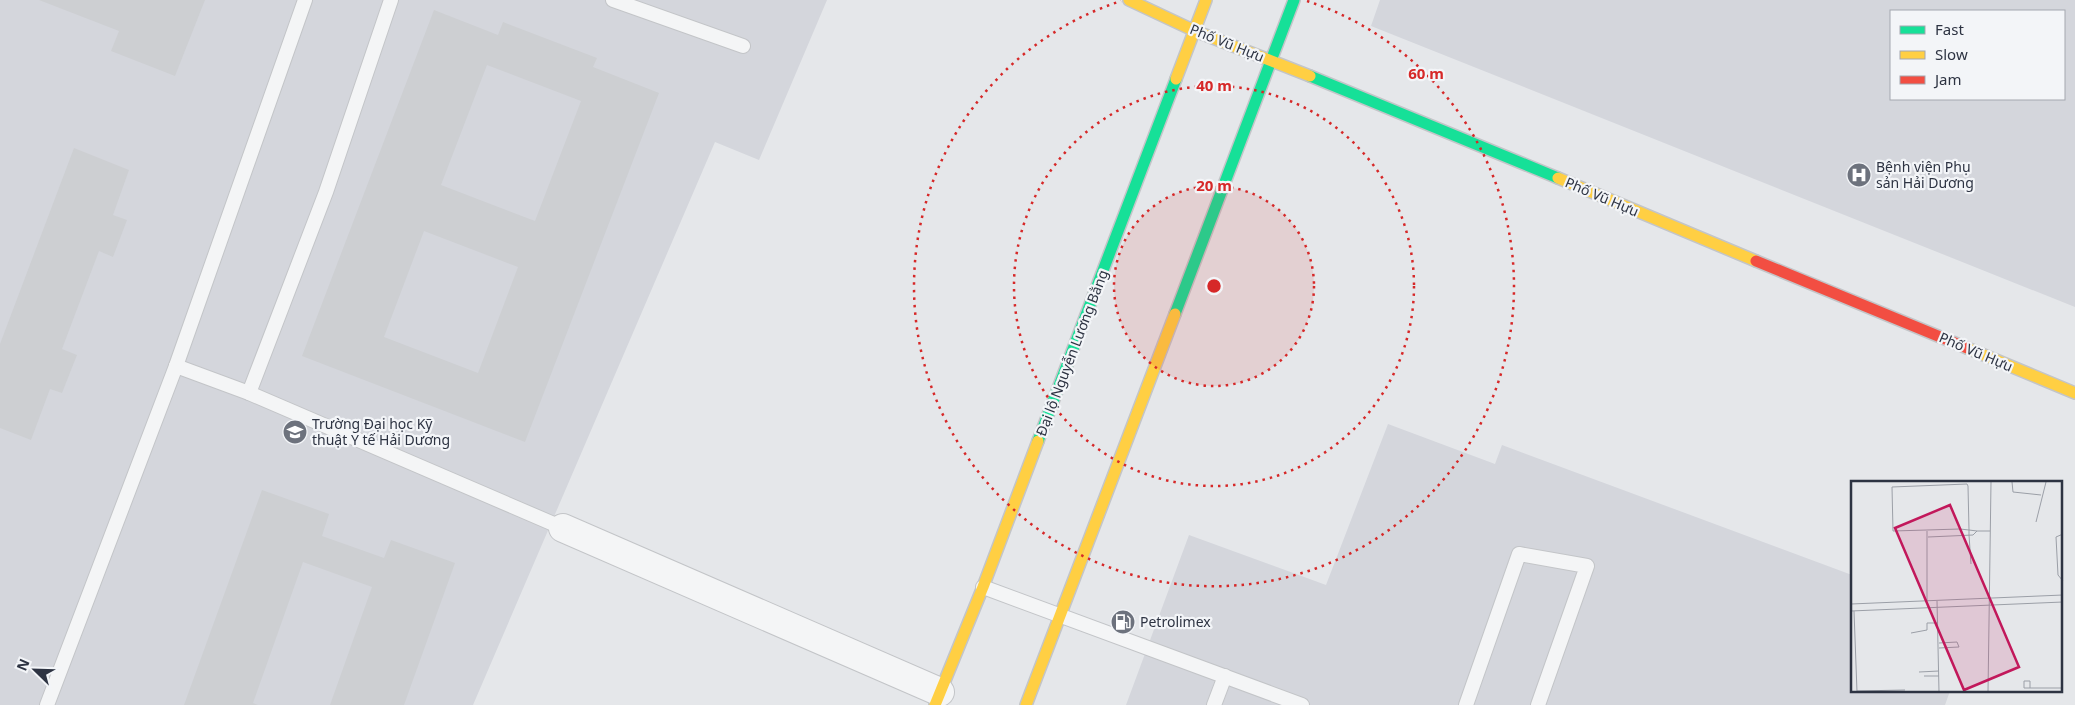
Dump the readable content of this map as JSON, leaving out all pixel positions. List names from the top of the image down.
{
  "streets": {
    "main road": ["Phố Vũ Hựu", "Đại lộ Nguyễn Lương Bằng"]
  },
  "crossings": [
    ["Phố Vũ Hựu", "Đại lộ Nguyễn Lương Bằng"]
  ],
  "places": {
    "hospital": ["Bệnh viện Phụ sản Hải Dương"],
    "school or university": ["Trường Đại học Kỹ thuật Y tế Hải Dương"],
    "fuel station": ["Petrolimex"]
  },
  "legend": ["Fast", "Slow", "Jam"],
  "north": "top left",
  "rings": ["60 m", "40 m", "20 m"]
}
